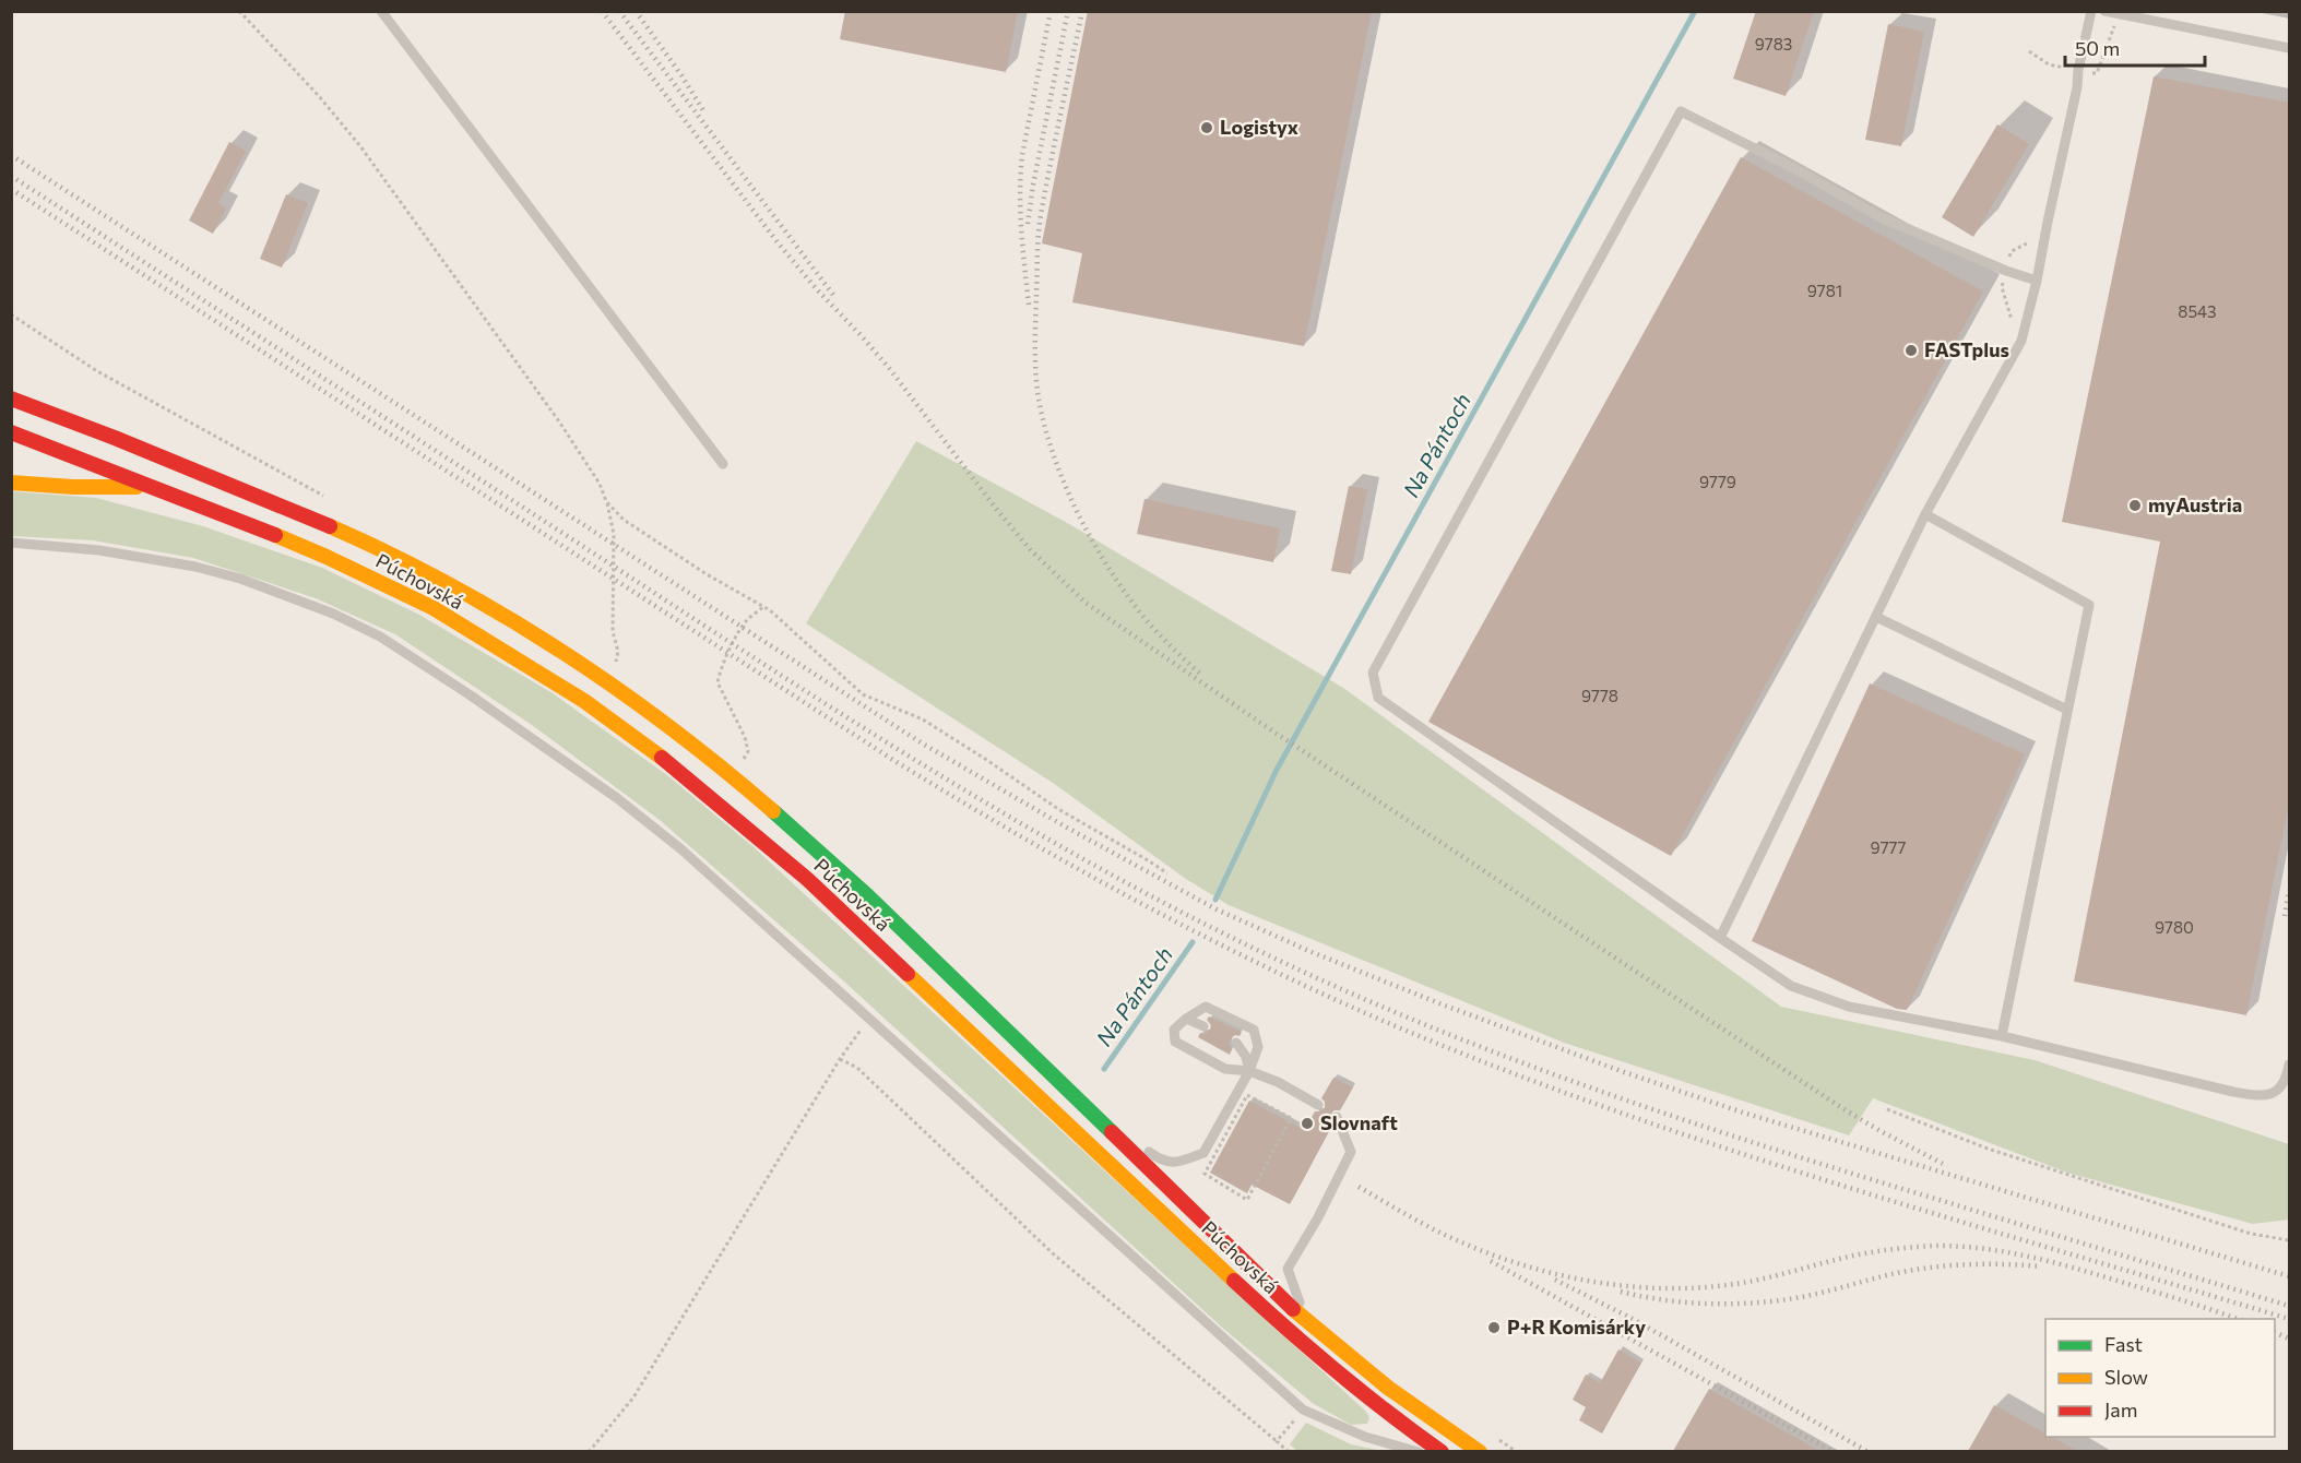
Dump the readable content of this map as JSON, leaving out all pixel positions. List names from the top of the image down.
{
  "streets": {
    "main road": ["Púchovská"]
  },
  "water": ["Na Pántoch"],
  "places": [
    "Logistyx",
    "FASTplus",
    "myAustria",
    "Slovnaft",
    "P+R Komisárky"
  ],
  "house_numbers": [
    "9783",
    "9781",
    "8543",
    "9779",
    "9778",
    "9777",
    "9780"
  ],
  "legend": ["Fast", "Slow", "Jam"],
  "scale_bar": "50 m"
}
